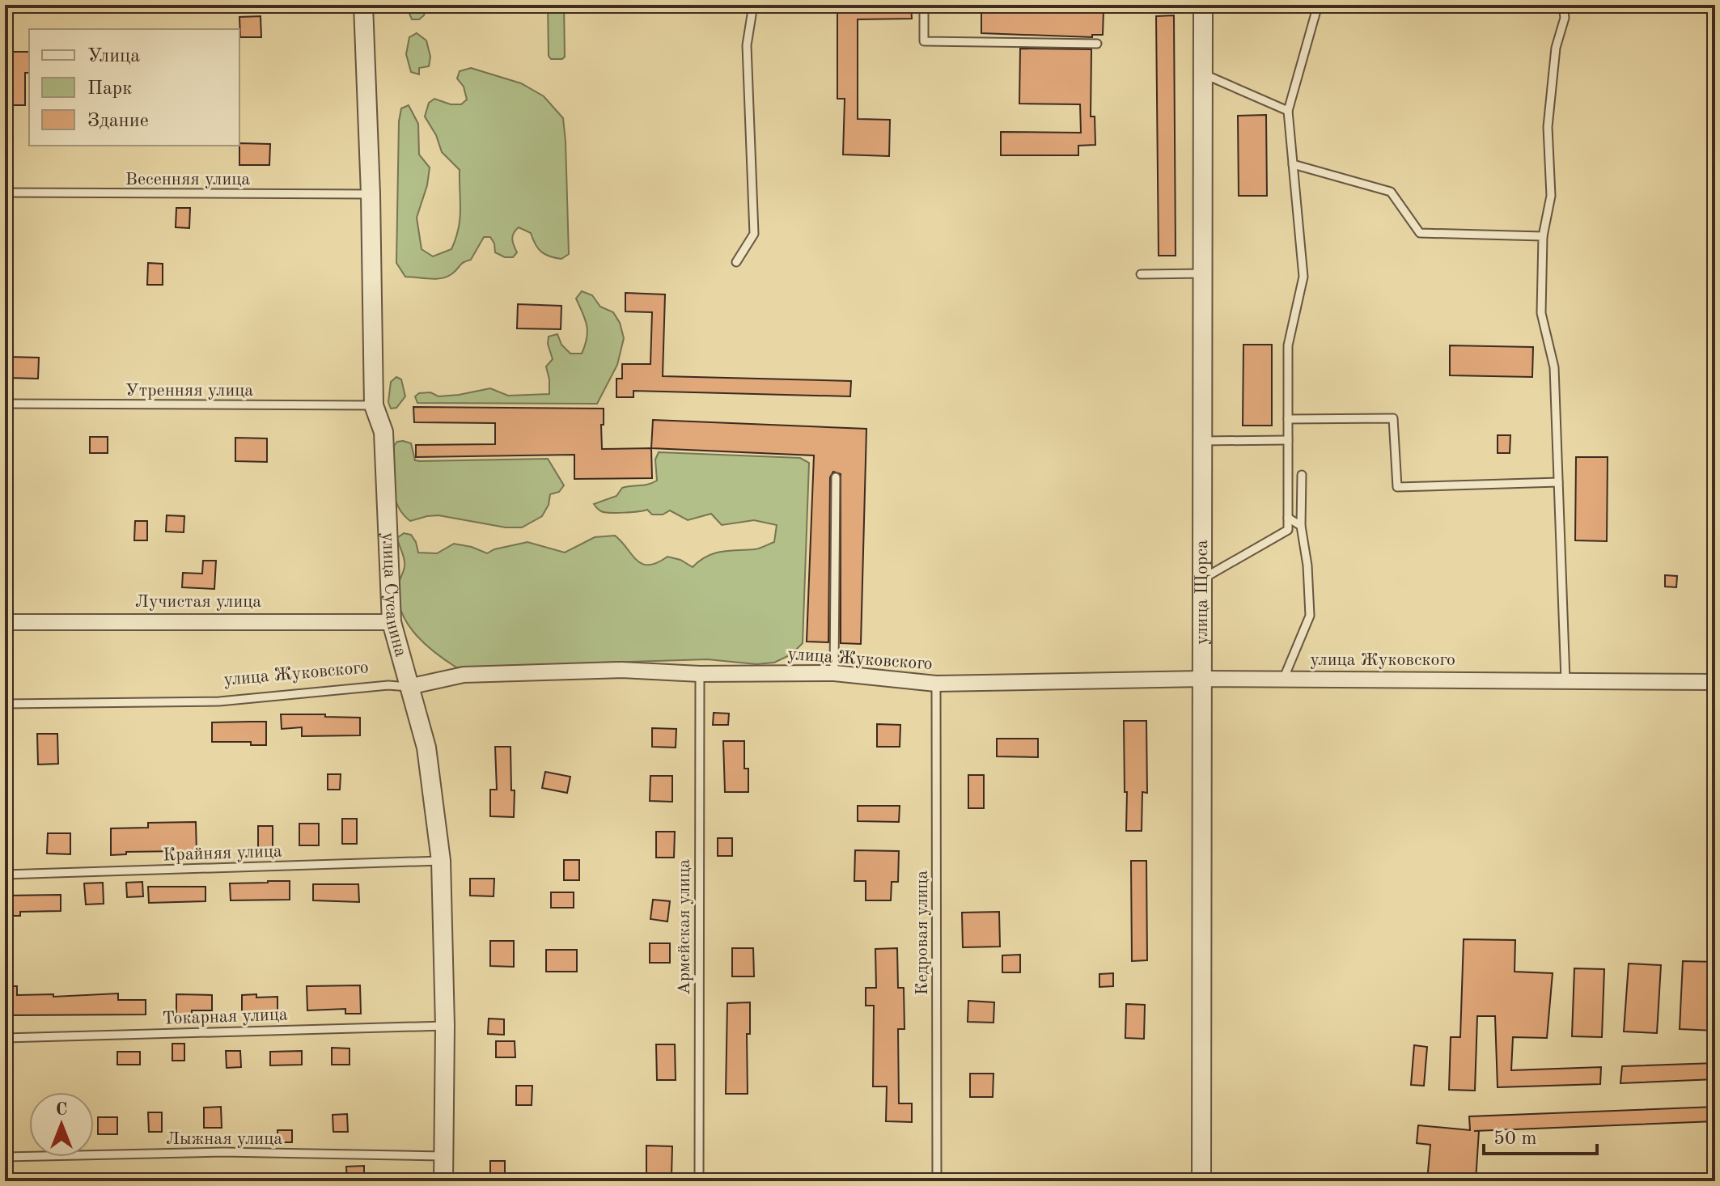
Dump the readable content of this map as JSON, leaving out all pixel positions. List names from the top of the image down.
{
  "streets": {
    "street": [
      "улица Щорса",
      "улица Сусанина",
      "Лучистая улица",
      "улица Жуковского"
    ],
    "lane": [
      "Весенняя улица",
      "Утренняя улица",
      "Крайняя улица",
      "Армейская улица",
      "Кедровая улица",
      "Токарная улица",
      "Лыжная улица"
    ]
  },
  "crossings": [
    ["Весенняя улица", "улица Сусанина"],
    ["Утренняя улица", "улица Сусанина"],
    ["улица Щорса", "улица Жуковского"],
    ["улица Сусанина", "Лучистая улица"],
    ["улица Сусанина", "улица Жуковского"],
    ["улица Сусанина", "Крайняя улица"],
    ["улица Сусанина", "Токарная улица"],
    ["улица Сусанина", "Лыжная улица"],
    ["улица Жуковского", "Армейская улица"],
    ["улица Жуковского", "Кедровая улица"]
  ],
  "legend": ["Улица", "Парк", "Здание"],
  "scale_bar": "50 m",
  "north": "top"
}
